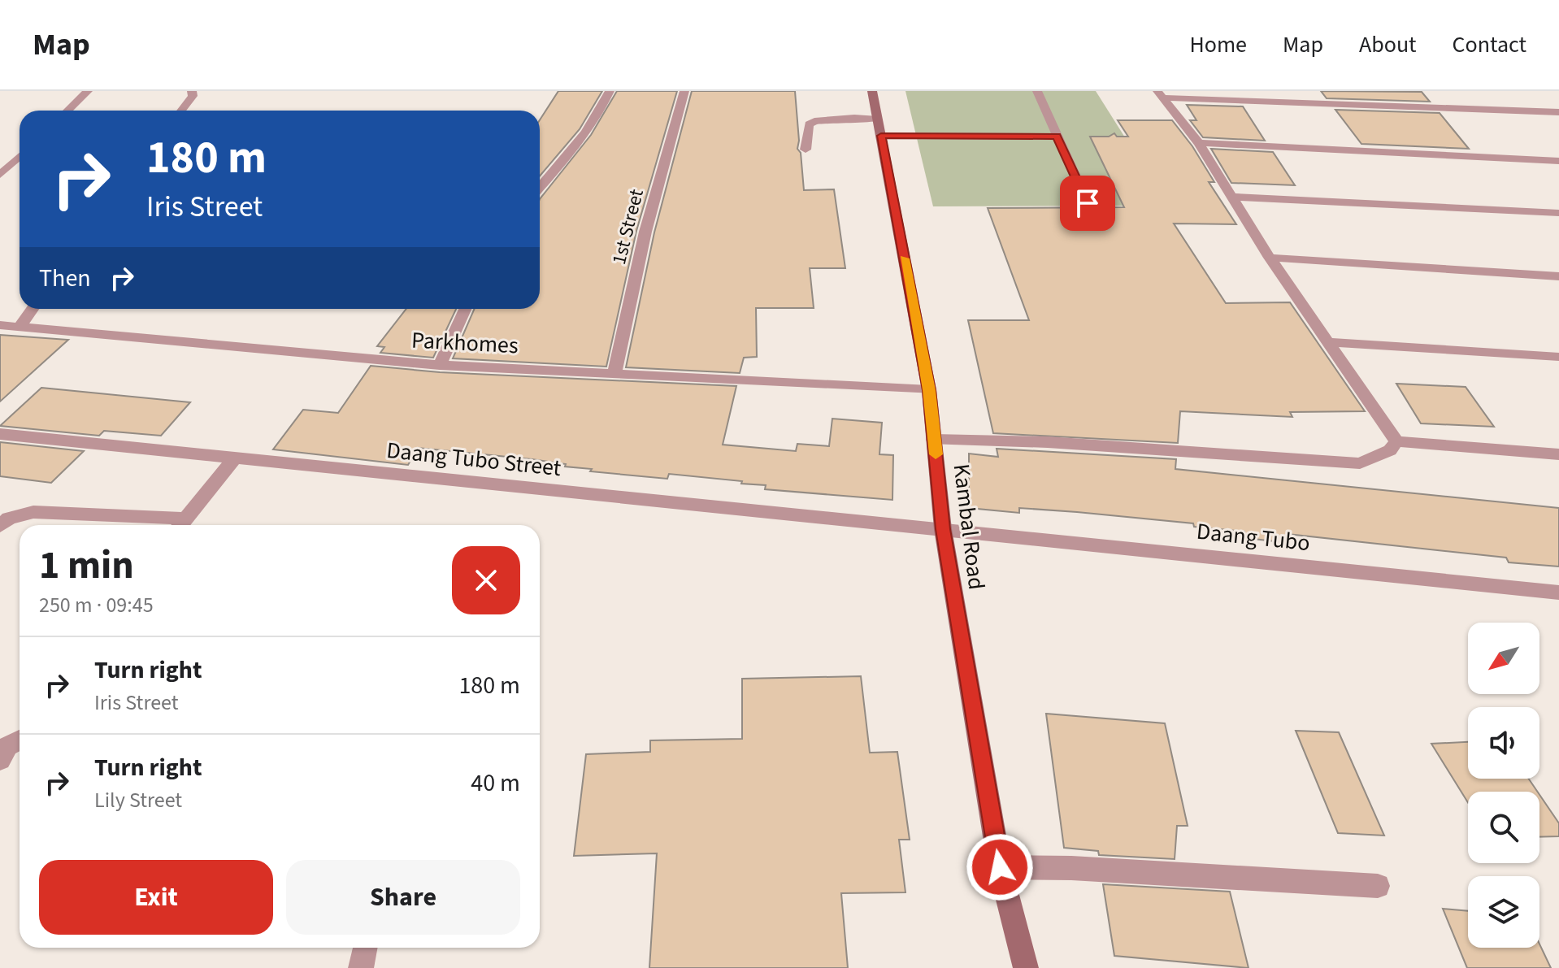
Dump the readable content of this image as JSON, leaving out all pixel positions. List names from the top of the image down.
{
  "streets": {
    "main road": ["Kambal Road"],
    "street": [
      "1st Street",
      "Parkhomes",
      "Daang Tubo Street",
      "Daang Tubo"
    ]
  },
  "crossings": [
    ["1st Street", "Parkhomes"],
    ["Parkhomes", "Kambal Road"],
    ["Daang Tubo Street", "Kambal Road"],
    ["Daang Tubo Street", "Daang Tubo"],
    ["Kambal Road", "Daang Tubo"]
  ],
  "north": "bottom left",
  "page": {
    "header": "Map",
    "nav": [
      "Home",
      "Map",
      "About",
      "Contact"
    ],
    "turn": ["180 m", "Iris Street"],
    "then": "Then",
    "heading": ["1 min", "250 m · 09:45"],
    "list": [
      {
        "name": "Turn right",
        "note": "Iris Street",
        "value": "180 m"
      },
      {
        "name": "Turn right",
        "note": "Lily Street",
        "value": "40 m"
      }
    ],
    "buttons": ["Exit", "Share"]
  }
}
